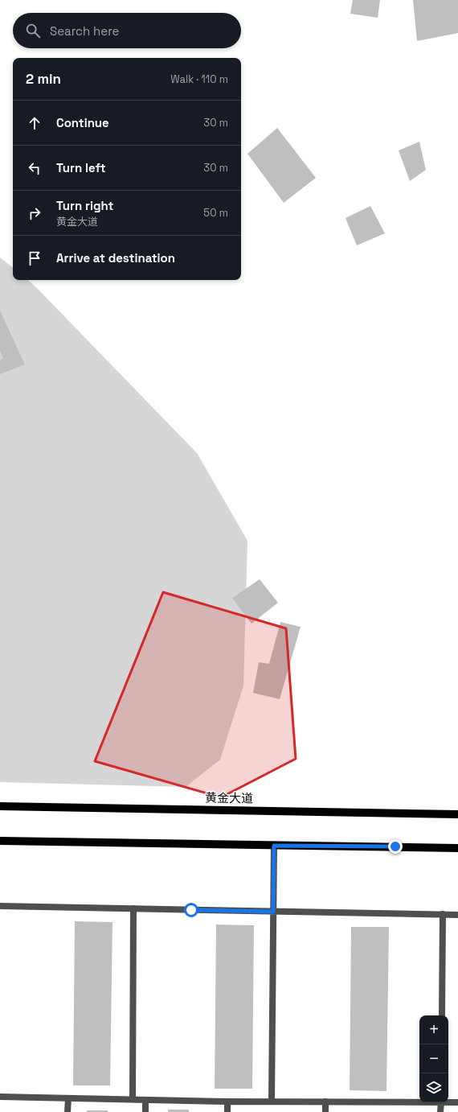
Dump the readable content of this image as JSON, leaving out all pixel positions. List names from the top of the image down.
{
  "streets": {
    "main road": ["黄金大道"]
  },
  "page": {
    "search": "Search here",
    "heading": ["2 min", "Walk · 110 m"],
    "list": [
      ["Continue", "30 m"],
      ["Turn left", "30 m"],
      ["Turn right", "黄金大道", "50 m"],
      "Arrive at destination"
    ],
    "map_buttons": ["+", "−"]
  }
}
